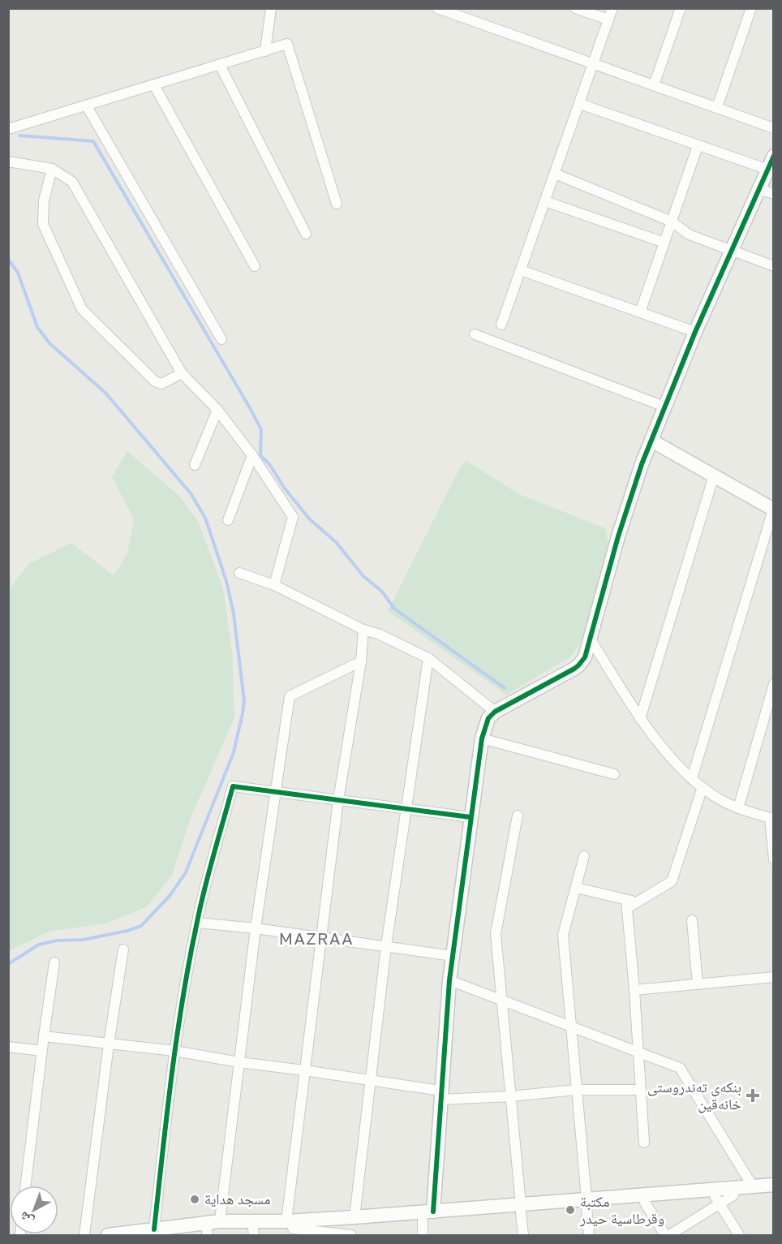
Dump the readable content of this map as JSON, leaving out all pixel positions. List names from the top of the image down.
{
  "districts": ["MAZRAA"],
  "places": {
    "health": ["بنکەی تەندروستی خانەقین"],
    "other": ["مسجد هداية", "مكتبة وقرطاسية حيدر"]
  },
  "north": "bottom left"
}
